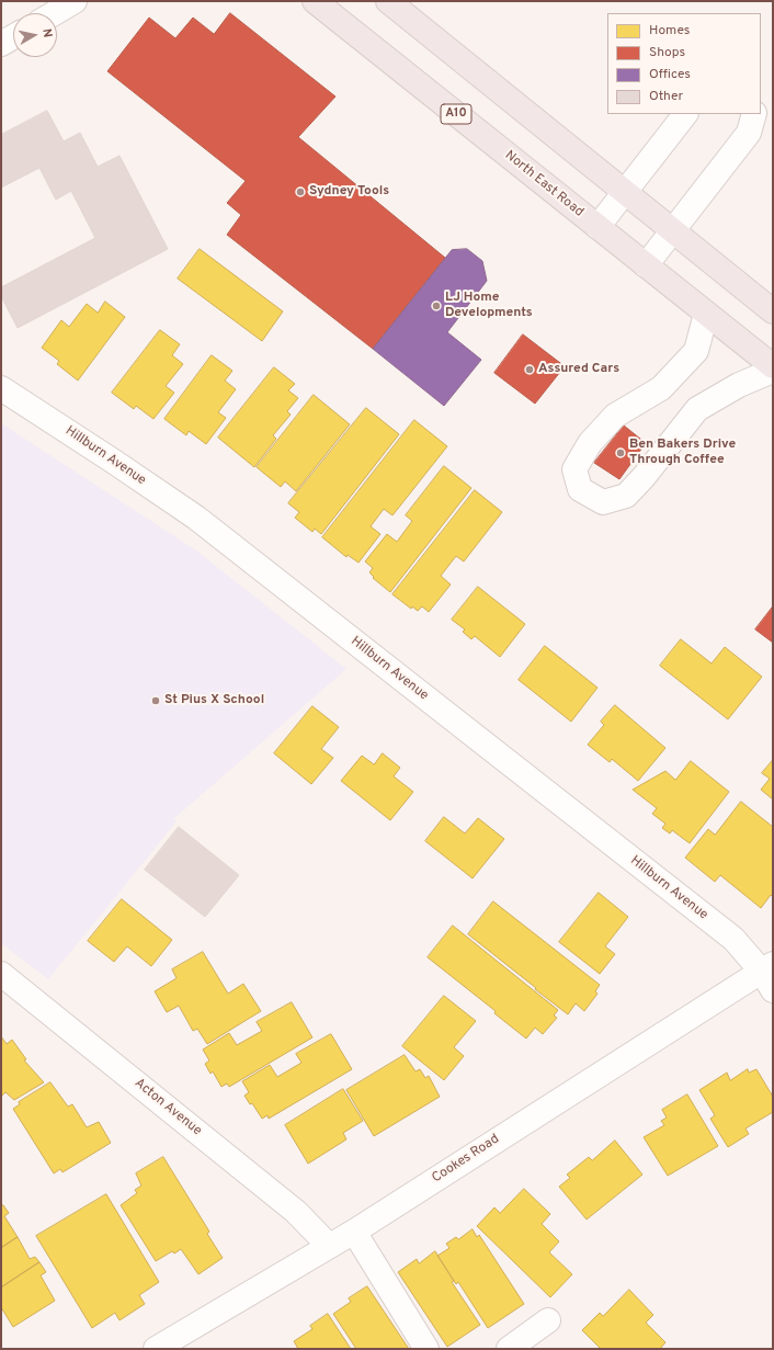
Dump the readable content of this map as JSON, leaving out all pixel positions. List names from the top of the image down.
{
  "streets": {
    "highway": ["A10", "North East Road"],
    "street": ["Hillburn Avenue", "Acton Avenue", "Cookes Road"]
  },
  "crossings": [
    ["Hillburn Avenue", "Cookes Road"],
    ["Acton Avenue", "Cookes Road"]
  ],
  "places": [
    "Sydney Tools",
    "LJ Home Developments",
    "Assured Cars",
    "Ben Bakers Drive Through Coffee",
    "St Pius X School"
  ],
  "legend": [
    "Homes",
    "Shops",
    "Offices",
    "Other"
  ],
  "north": "right"
}
